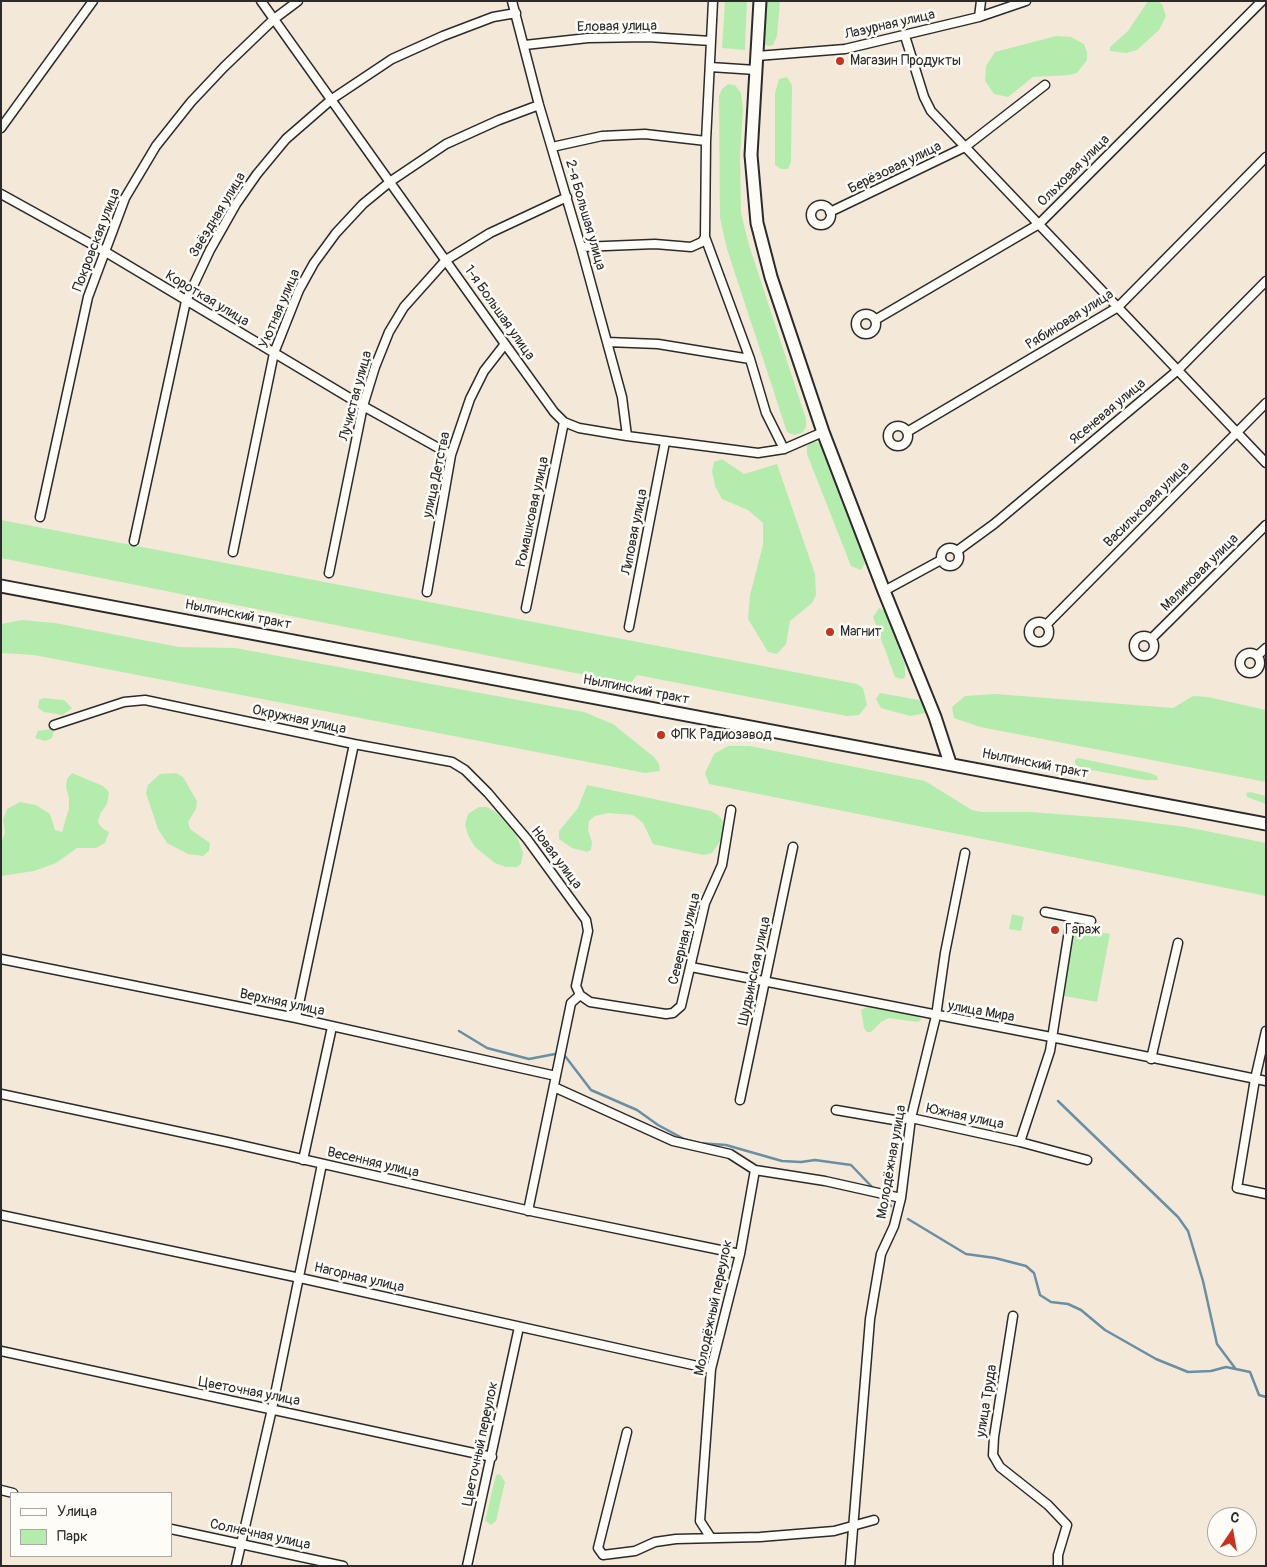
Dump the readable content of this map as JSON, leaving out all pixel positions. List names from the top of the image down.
{
  "streets": {
    "main road": ["Нылгинский тракт"],
    "street": [
      "Лазурная улица",
      "Еловая улица",
      "Берёзовая улица",
      "Ольховая улица",
      "Звёздная улица",
      "2-я Большая улица",
      "Покровская улица",
      "Короткая улица",
      "Уютная улица",
      "1-я Большая улица",
      "Рябиновая улица",
      "Лучистая улица",
      "Ясеневая улица",
      "улица Детства",
      "Васильковая улица",
      "Ромашковая улица",
      "Липовая улица",
      "Малиновая улица",
      "Окружная улица",
      "Новая улица",
      "Северная улица",
      "Шудьинская улица",
      "Верхняя улица",
      "улица Мира",
      "Южная улица",
      "Молодёжная улица",
      "Весенняя улица",
      "Нагорная улица",
      "Молодёжный переулок",
      "Цветочная улица",
      "улица Труда",
      "Цветочный переулок",
      "Солнечная улица"
    ]
  },
  "crossings": [
    ["Еловая улица", "2-я Большая улица"],
    ["Звёздная улица", "2-я Большая улица"],
    ["Звёздная улица", "Короткая улица"],
    ["Звёздная улица", "1-я Большая улица"],
    ["2-я Большая улица", "Уютная улица"],
    ["2-я Большая улица", "Лучистая улица"],
    ["Покровская улица", "Короткая улица"],
    ["Покровская улица", "1-я Большая улица"],
    ["Короткая улица", "Уютная улица"],
    ["Короткая улица", "Лучистая улица"],
    ["Короткая улица", "улица Детства"],
    ["Уютная улица", "1-я Большая улица"],
    ["1-я Большая улица", "Лучистая улица"],
    ["1-я Большая улица", "улица Детства"],
    ["1-я Большая улица", "Ромашковая улица"],
    ["Окружная улица", "Новая улица"],
    ["Окружная улица", "Верхняя улица"],
    ["Новая улица", "Северная улица"],
    ["Северная улица", "улица Мира"],
    ["Шудьинская улица", "улица Мира"],
    ["улица Мира", "Молодёжная улица"],
    ["Южная улица", "Молодёжная улица"],
    ["Весенняя улица", "Молодёжный переулок"],
    ["Нагорная улица", "Молодёжный переулок"],
    ["Нагорная улица", "Цветочный переулок"],
    ["Цветочная улица", "Цветочный переулок"]
  ],
  "places": [
    "Магазин Продукты",
    "Магнит",
    "ФПК Радиозавод",
    "Гараж"
  ],
  "legend": ["Улица", "Парк"],
  "north": "top"
}
